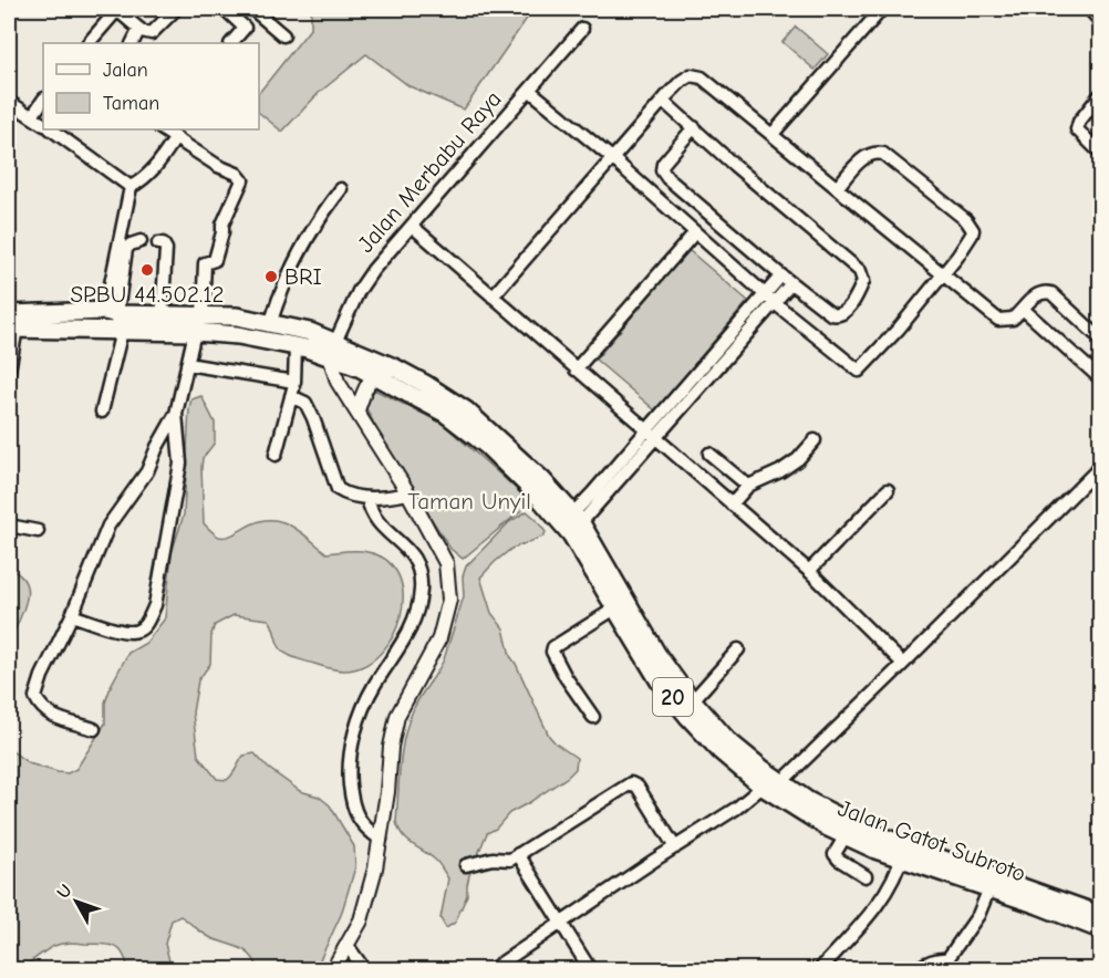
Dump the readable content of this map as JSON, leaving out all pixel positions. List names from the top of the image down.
{
  "streets": {
    "highway": ["20", "Jalan Gatot Subroto"],
    "street": ["Jalan Merbabu Raya"]
  },
  "crossings": [
    ["Jalan Merbabu Raya", "Jalan Gatot Subroto"],
    ["20", "Jalan Gatot Subroto"]
  ],
  "parks": ["Taman Unyil"],
  "places": ["SPBU 44.502.12", "BRI"],
  "legend": ["Jalan", "Taman"],
  "north": "top left"
}
